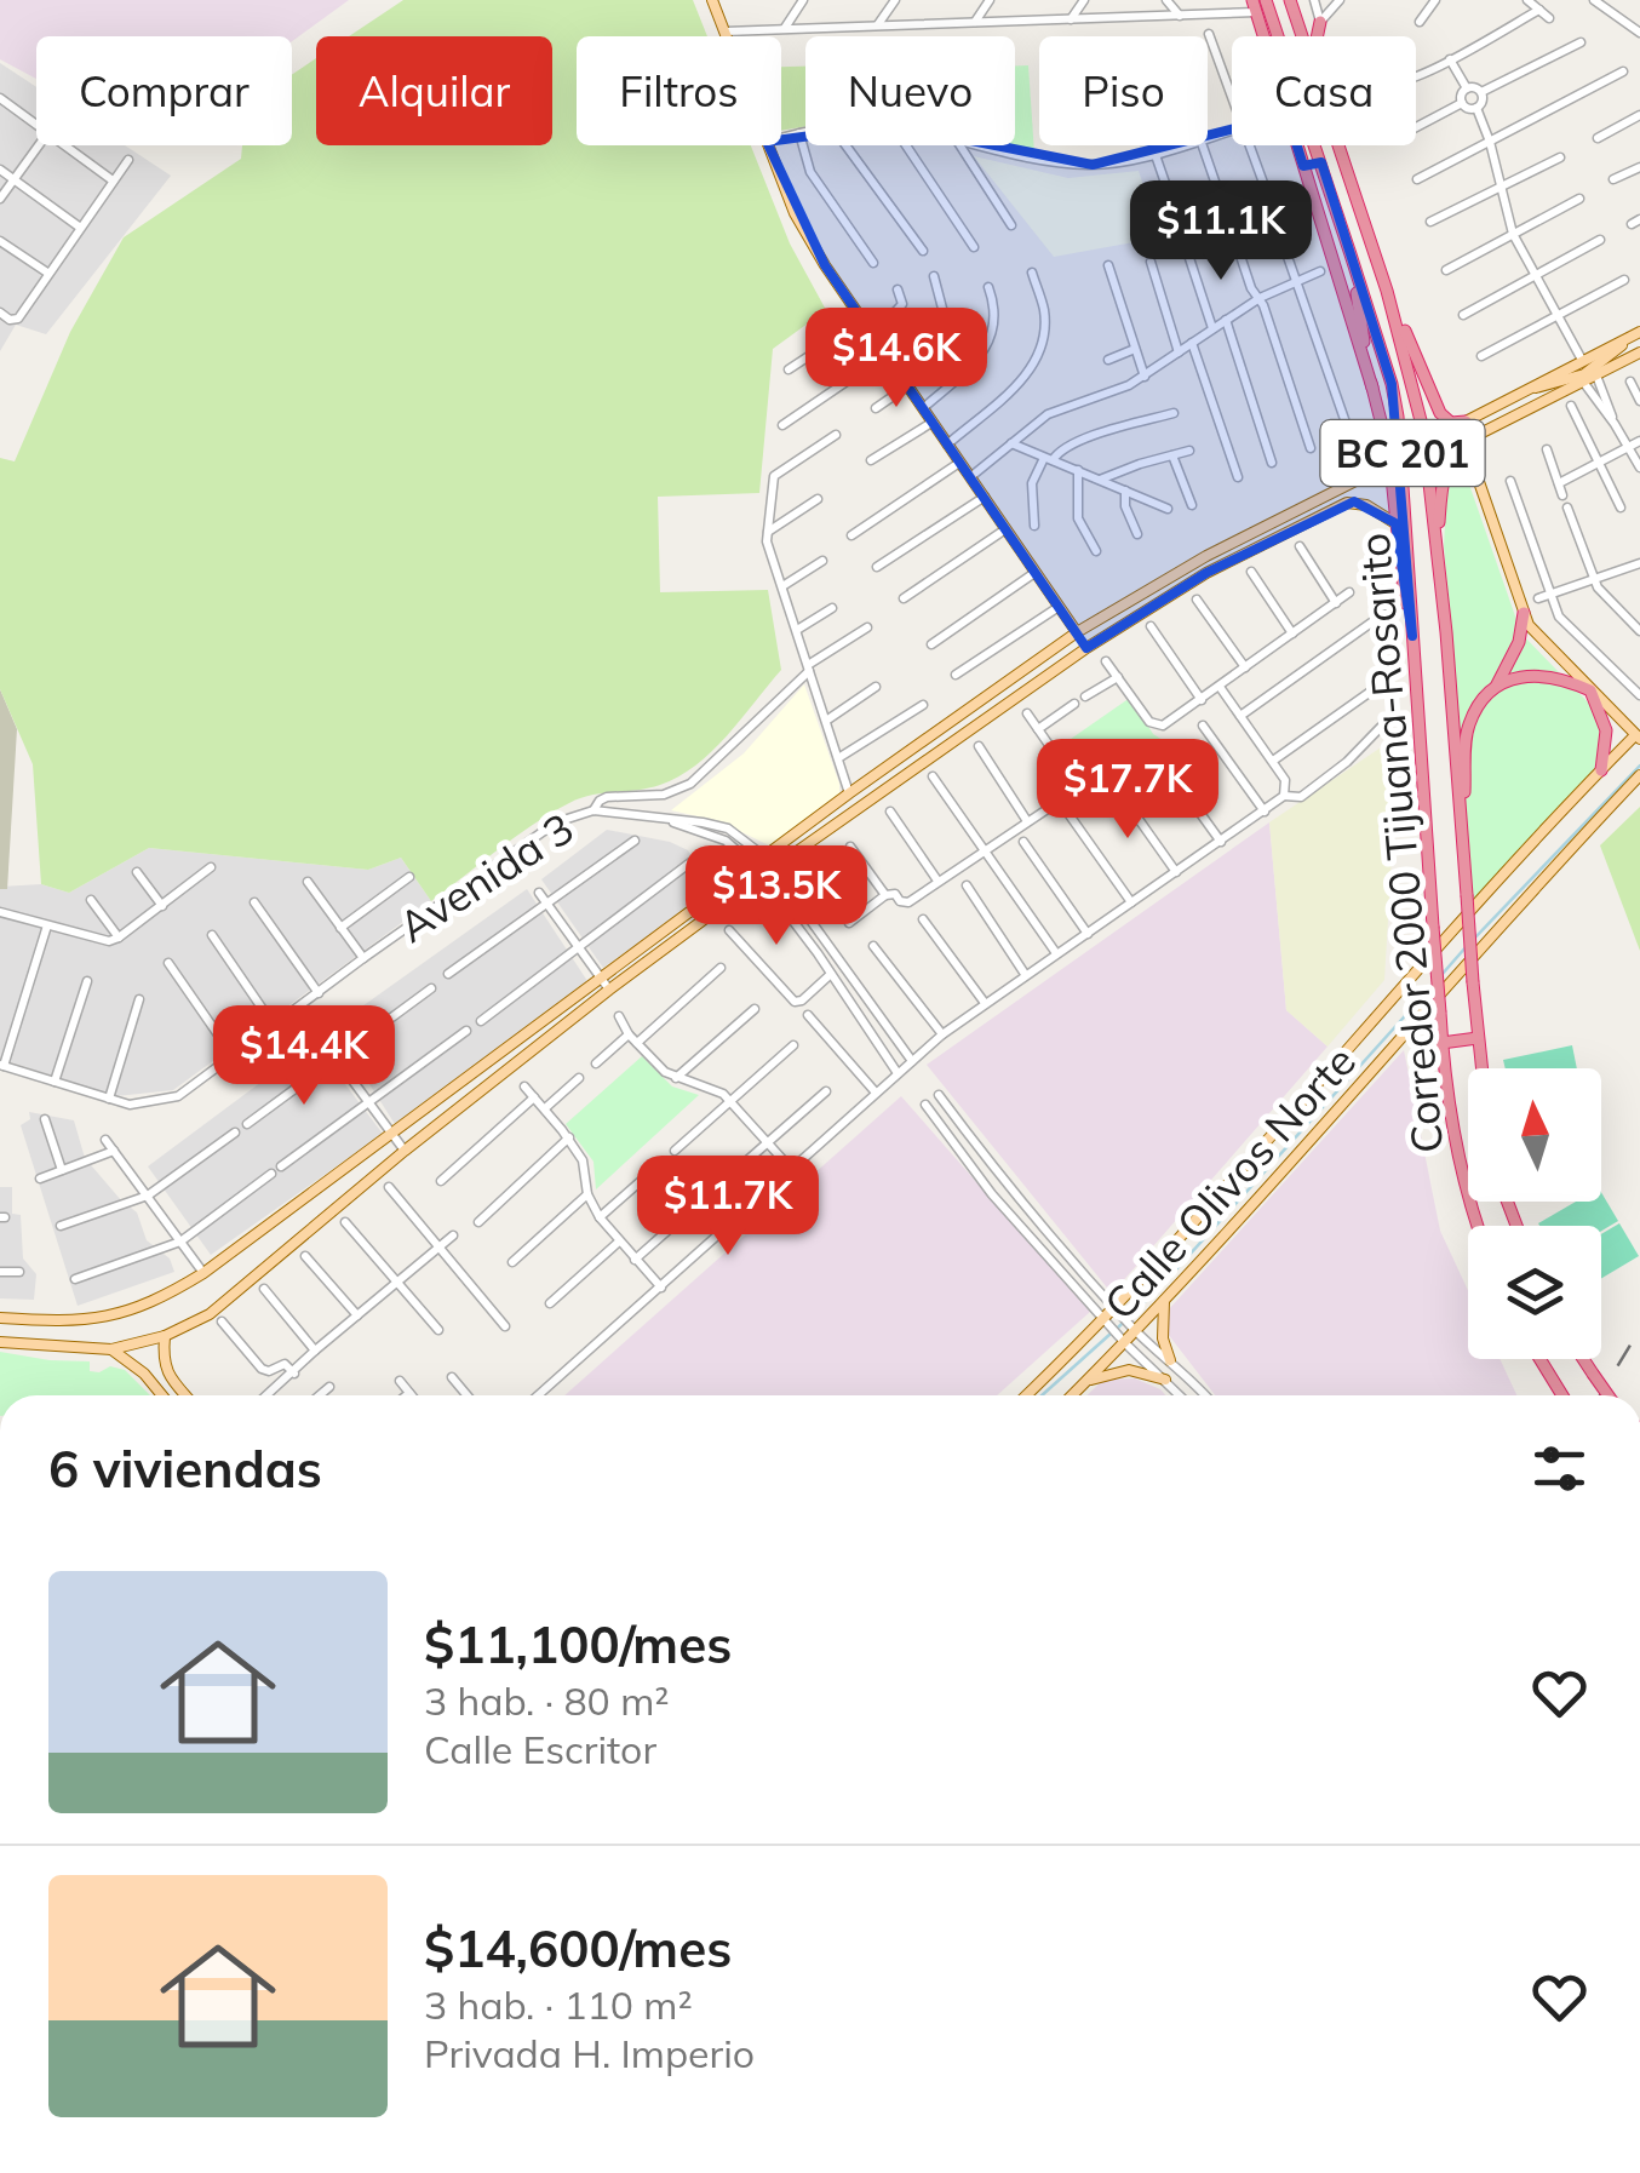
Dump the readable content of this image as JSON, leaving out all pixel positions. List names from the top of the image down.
{
  "streets": {
    "highway": ["BC 201", "Corredor 2000 Tijuana-Rosarito"],
    "main road": ["Calle Olivos Norte"],
    "street": ["Avenida 3"]
  },
  "north": "top",
  "page": {
    "chip": [
      "Comprar",
      "Alquilar",
      "Filtros",
      "Nuevo",
      "Piso",
      "Casa"
    ],
    "price": [
      "$11.1K",
      "$14.6K",
      "$17.7K",
      "$13.5K",
      "$14.4K",
      "$11.7K"
    ],
    "heading": "6 viviendas",
    "list": [
      {
        "name": "$11,100/mes",
        "note": "3 hab. · 80 m² · Calle Escritor"
      },
      {
        "name": "$14,600/mes",
        "note": "3 hab. · 110 m² · Privada H. Imperio"
      }
    ]
  }
}
